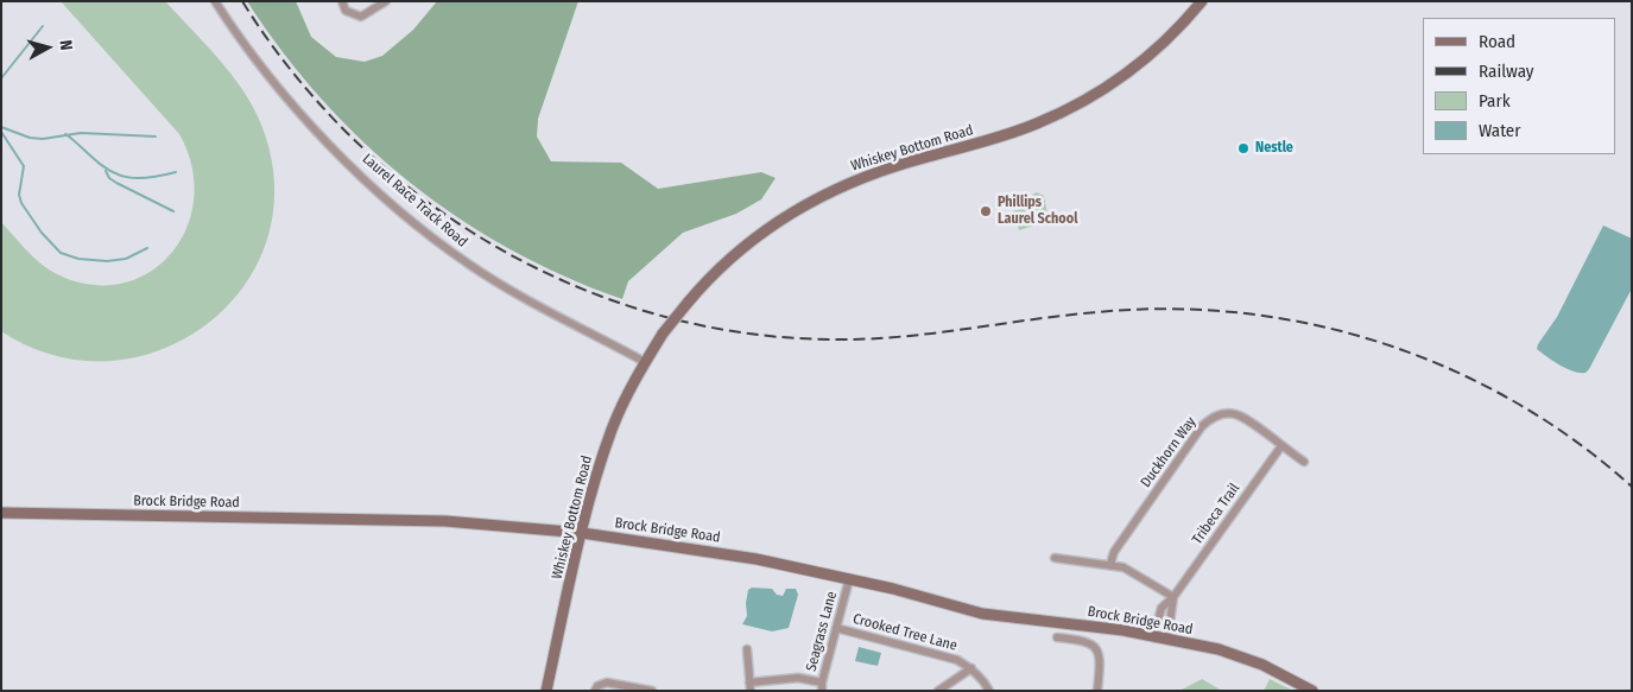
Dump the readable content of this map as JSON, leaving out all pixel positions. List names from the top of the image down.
{
  "streets": {
    "street": [
      "Whiskey Bottom Road",
      "Laurel Race Track Road",
      "Duckhorn Way",
      "Brock Bridge Road",
      "Tribeca Trail",
      "Seagrass Lane",
      "Crooked Tree Lane"
    ]
  },
  "crossings": [
    ["Whiskey Bottom Road", "Laurel Race Track Road"],
    ["Whiskey Bottom Road", "Brock Bridge Road"],
    ["Duckhorn Way", "Tribeca Trail"],
    ["Brock Bridge Road", "Tribeca Trail"],
    ["Brock Bridge Road", "Seagrass Lane"],
    ["Seagrass Lane", "Crooked Tree Lane"]
  ],
  "places": ["Nestle", "Phillips Laurel School"],
  "legend": [
    "Road",
    "Railway",
    "Park",
    "Water"
  ],
  "north": "right"
}
